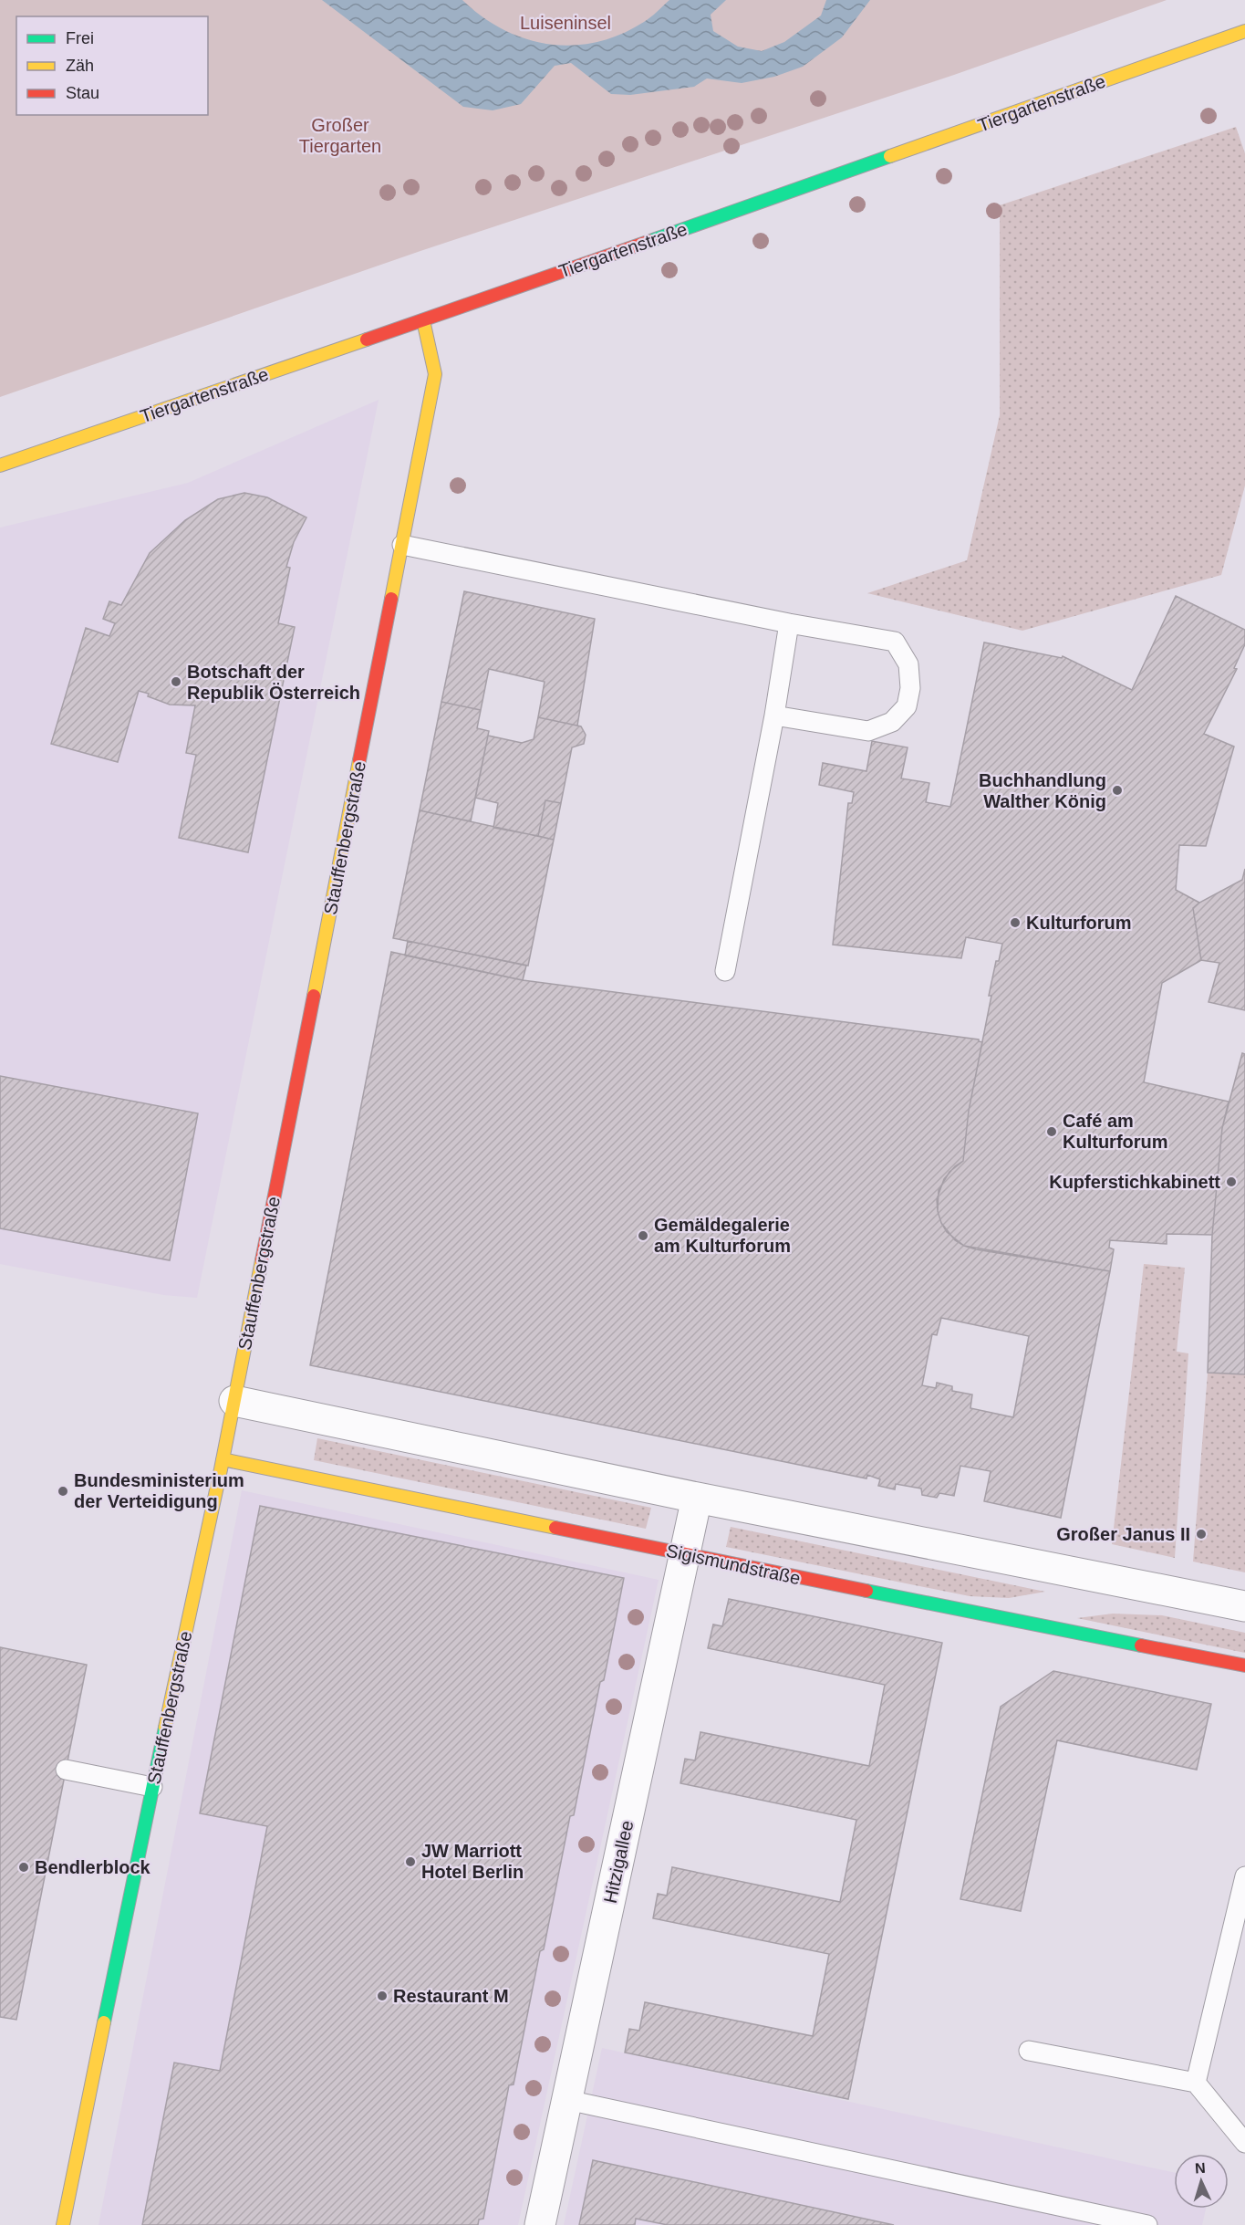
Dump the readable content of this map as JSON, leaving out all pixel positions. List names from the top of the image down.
{
  "streets": {
    "street": [
      "Tiergartenstraße",
      "Stauffenbergstraße",
      "Sigismundstraße",
      "Hitzigallee"
    ]
  },
  "crossings": [
    ["Tiergartenstraße", "Stauffenbergstraße"],
    ["Stauffenbergstraße", "Sigismundstraße"],
    ["Sigismundstraße", "Hitzigallee"]
  ],
  "parks": ["Luiseninsel", "Großer Tiergarten"],
  "places": [
    "Botschaft der Republik Österreich",
    "Buchhandlung Walther König",
    "Kulturforum",
    "Café am Kulturforum",
    "Kupferstichkabinett",
    "Gemäldegalerie am Kulturforum",
    "Bundesministerium der Verteidigung",
    "Großer Janus II",
    "JW Marriott Hotel Berlin",
    "Bendlerblock",
    "Restaurant M"
  ],
  "legend": ["Frei", "Zäh", "Stau"],
  "north": "top"
}
